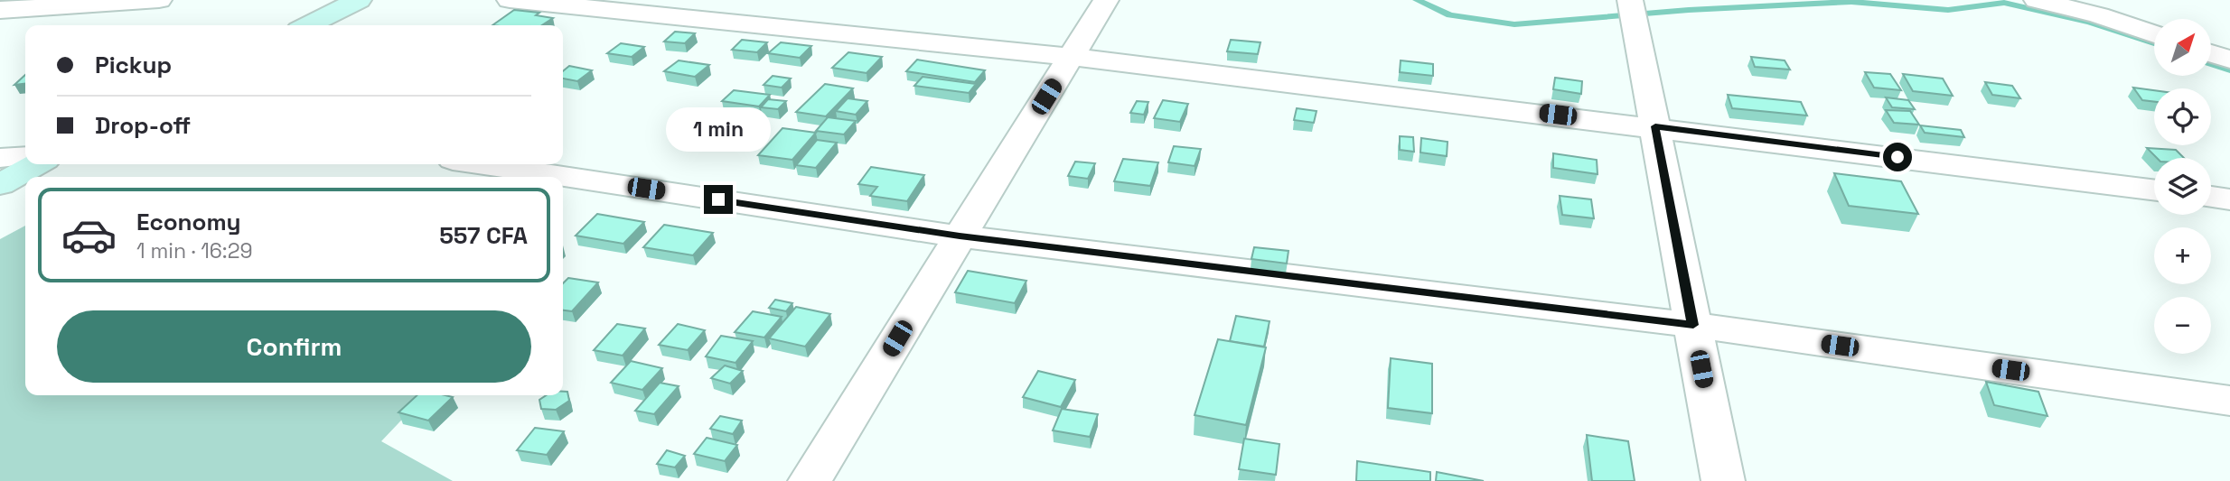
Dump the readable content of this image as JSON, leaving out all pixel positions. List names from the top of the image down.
{
  "north": "top right",
  "page": {
    "map_buttons": ["+", "−"],
    "banner": ["Pickup", "Drop-off"],
    "bubble": "1 min",
    "list": [
      {
        "name": "Economy",
        "note": "1 min · 16:29",
        "value": "557 CFA"
      }
    ],
    "buttons": "Confirm"
  }
}
